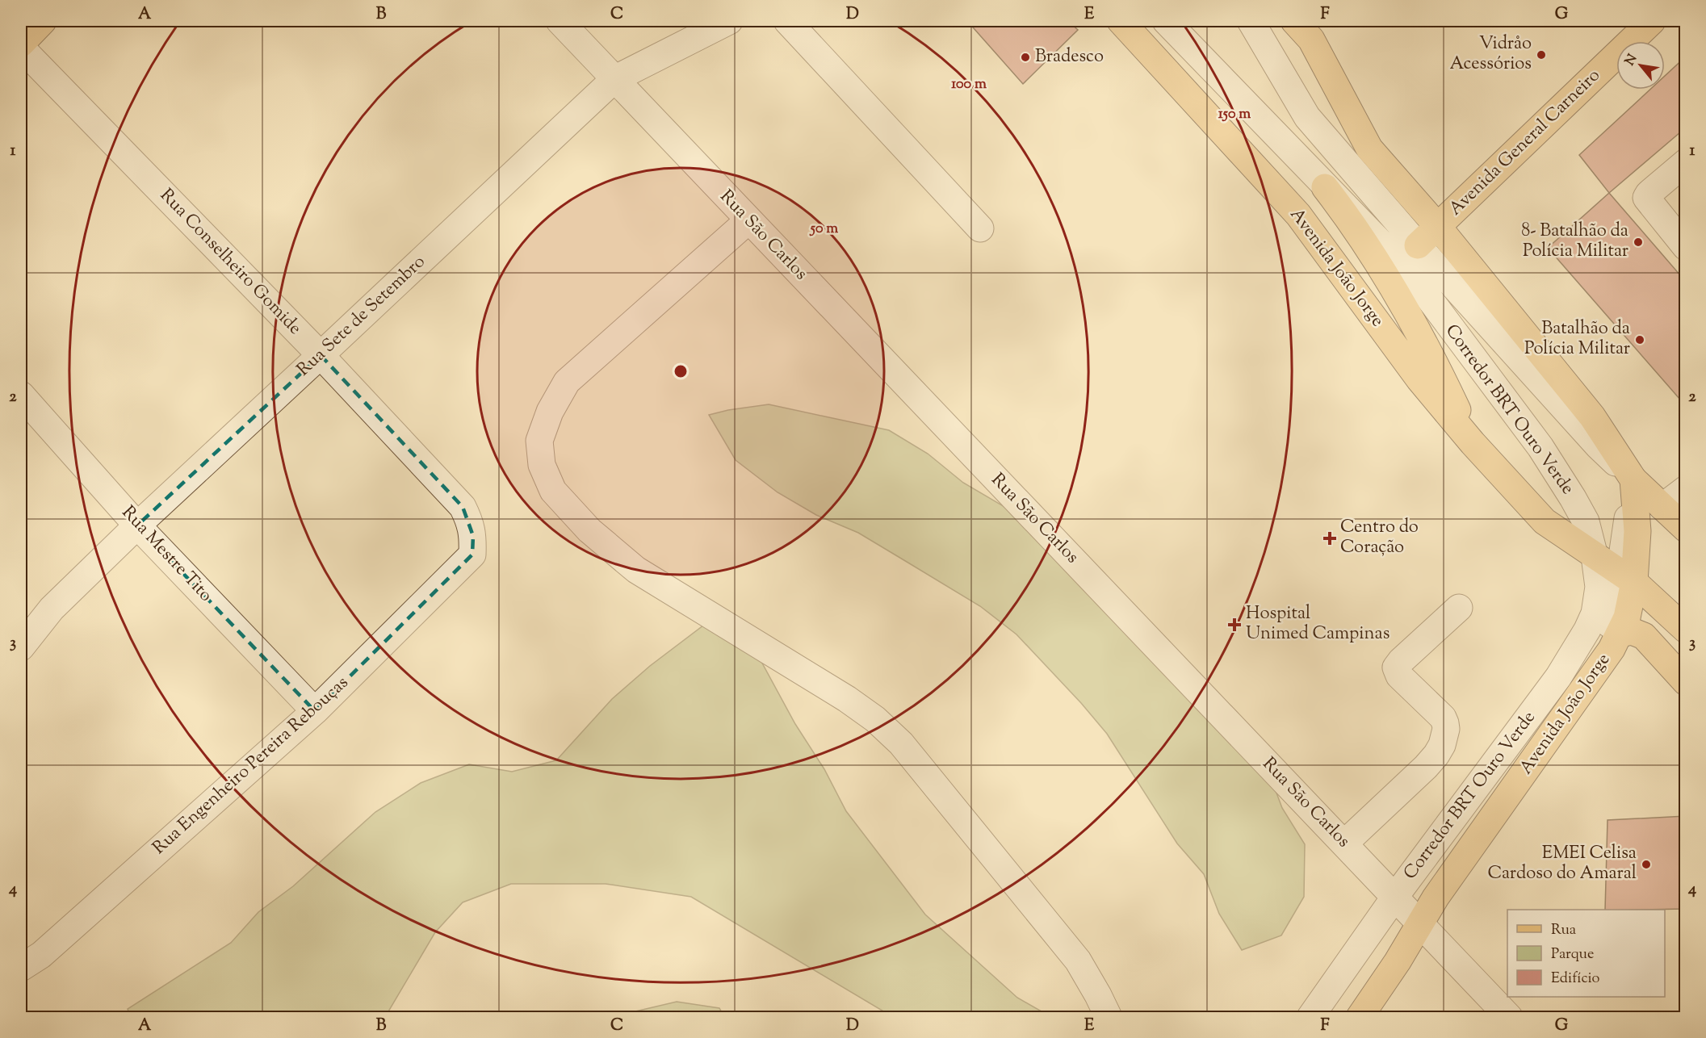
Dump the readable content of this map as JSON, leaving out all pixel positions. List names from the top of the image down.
{
  "streets": {
    "main road": ["Avenida General Carneiro", "Avenida João Jorge"],
    "street": [
      "Rua São Carlos",
      "Rua Conselheiro Gomide",
      "Rua Sete de Setembro",
      "Corredor BRT Ouro Verde",
      "Rua Mestre Tito",
      "Rua Engenheiro Pereira Rebouças"
    ]
  },
  "crossings": [
    ["Avenida General Carneiro", "Avenida João Jorge"],
    ["Avenida General Carneiro", "Corredor BRT Ouro Verde"],
    ["Rua São Carlos", "Avenida João Jorge"],
    ["Rua São Carlos", "Rua Sete de Setembro"],
    ["Rua São Carlos", "Corredor BRT Ouro Verde"],
    ["Rua Conselheiro Gomide", "Rua Sete de Setembro"],
    ["Rua Conselheiro Gomide", "Rua Engenheiro Pereira Rebouças"],
    ["Avenida João Jorge", "Corredor BRT Ouro Verde"],
    ["Rua Sete de Setembro", "Rua Mestre Tito"],
    ["Rua Mestre Tito", "Rua Engenheiro Pereira Rebouças"]
  ],
  "places": {
    "other": [
      "Vidråo Acessórios",
      "Bradesco",
      "8- Batalhão da Polícia Militar",
      "Batalhão da Polícia Militar",
      "EMEI Celisa Cardoso do Amaral"
    ],
    "health": ["Centro do Coração", "Hospital Unimed Campinas"]
  },
  "legend": ["Rua", "Parque", "Edifício"],
  "north": "top left",
  "grid": {
    "columns": [
      "A",
      "B",
      "C",
      "D",
      "E",
      "F",
      "G"
    ],
    "rows": [
      "1",
      "2",
      "3",
      "4"
    ]
  },
  "rings": ["100 m", "150 m", "50 m"]
}
